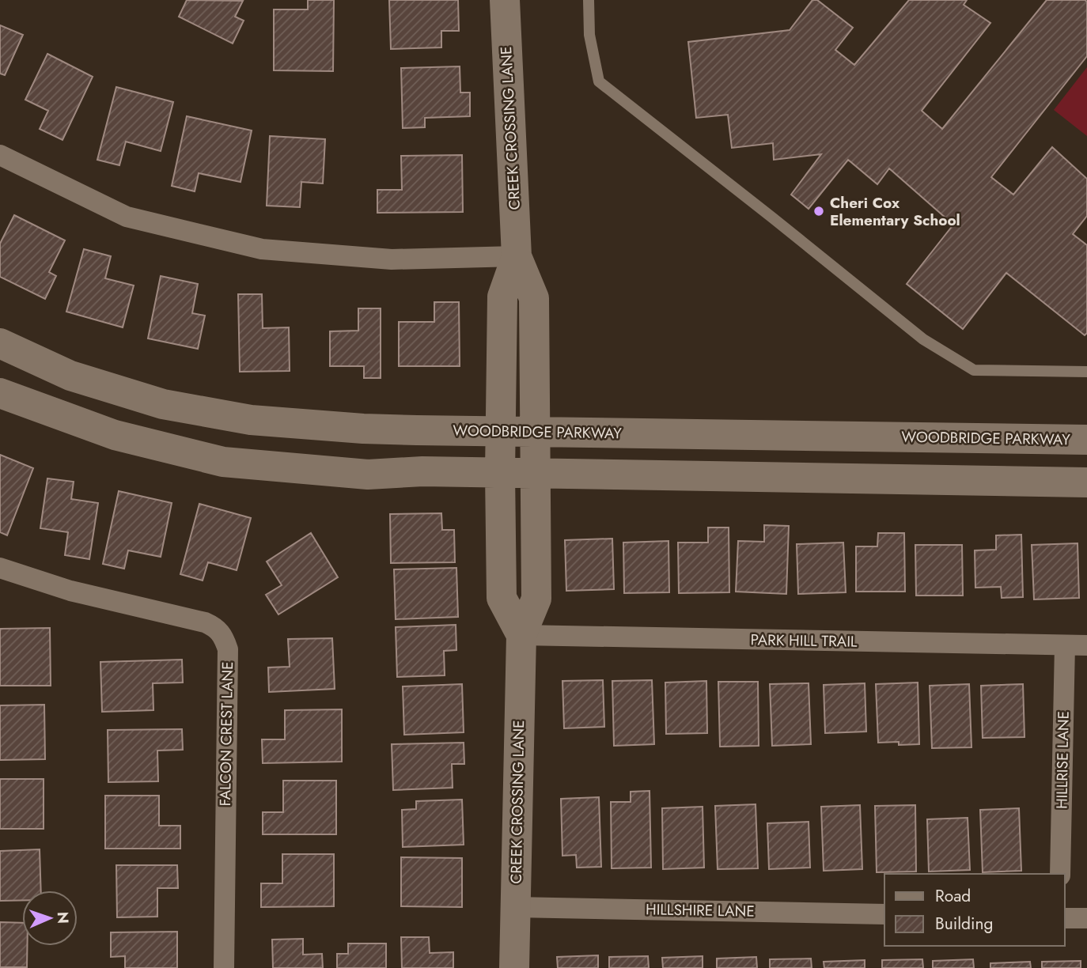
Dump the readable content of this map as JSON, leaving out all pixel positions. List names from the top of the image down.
{
  "streets": {
    "main road": ["CREEK CROSSING LANE", "WOODBRIDGE PARKWAY"],
    "street": [
      "PARK HILL TRAIL",
      "FALCON CREST LANE",
      "HILLRISE LANE",
      "HILLSHIRE LANE"
    ]
  },
  "crossings": [
    ["CREEK CROSSING LANE", "WOODBRIDGE PARKWAY"],
    ["CREEK CROSSING LANE", "PARK HILL TRAIL"],
    ["CREEK CROSSING LANE", "HILLSHIRE LANE"],
    ["PARK HILL TRAIL", "HILLRISE LANE"]
  ],
  "places": ["Cheri Cox Elementary School"],
  "legend": ["Road", "Building"],
  "north": "right"
}
